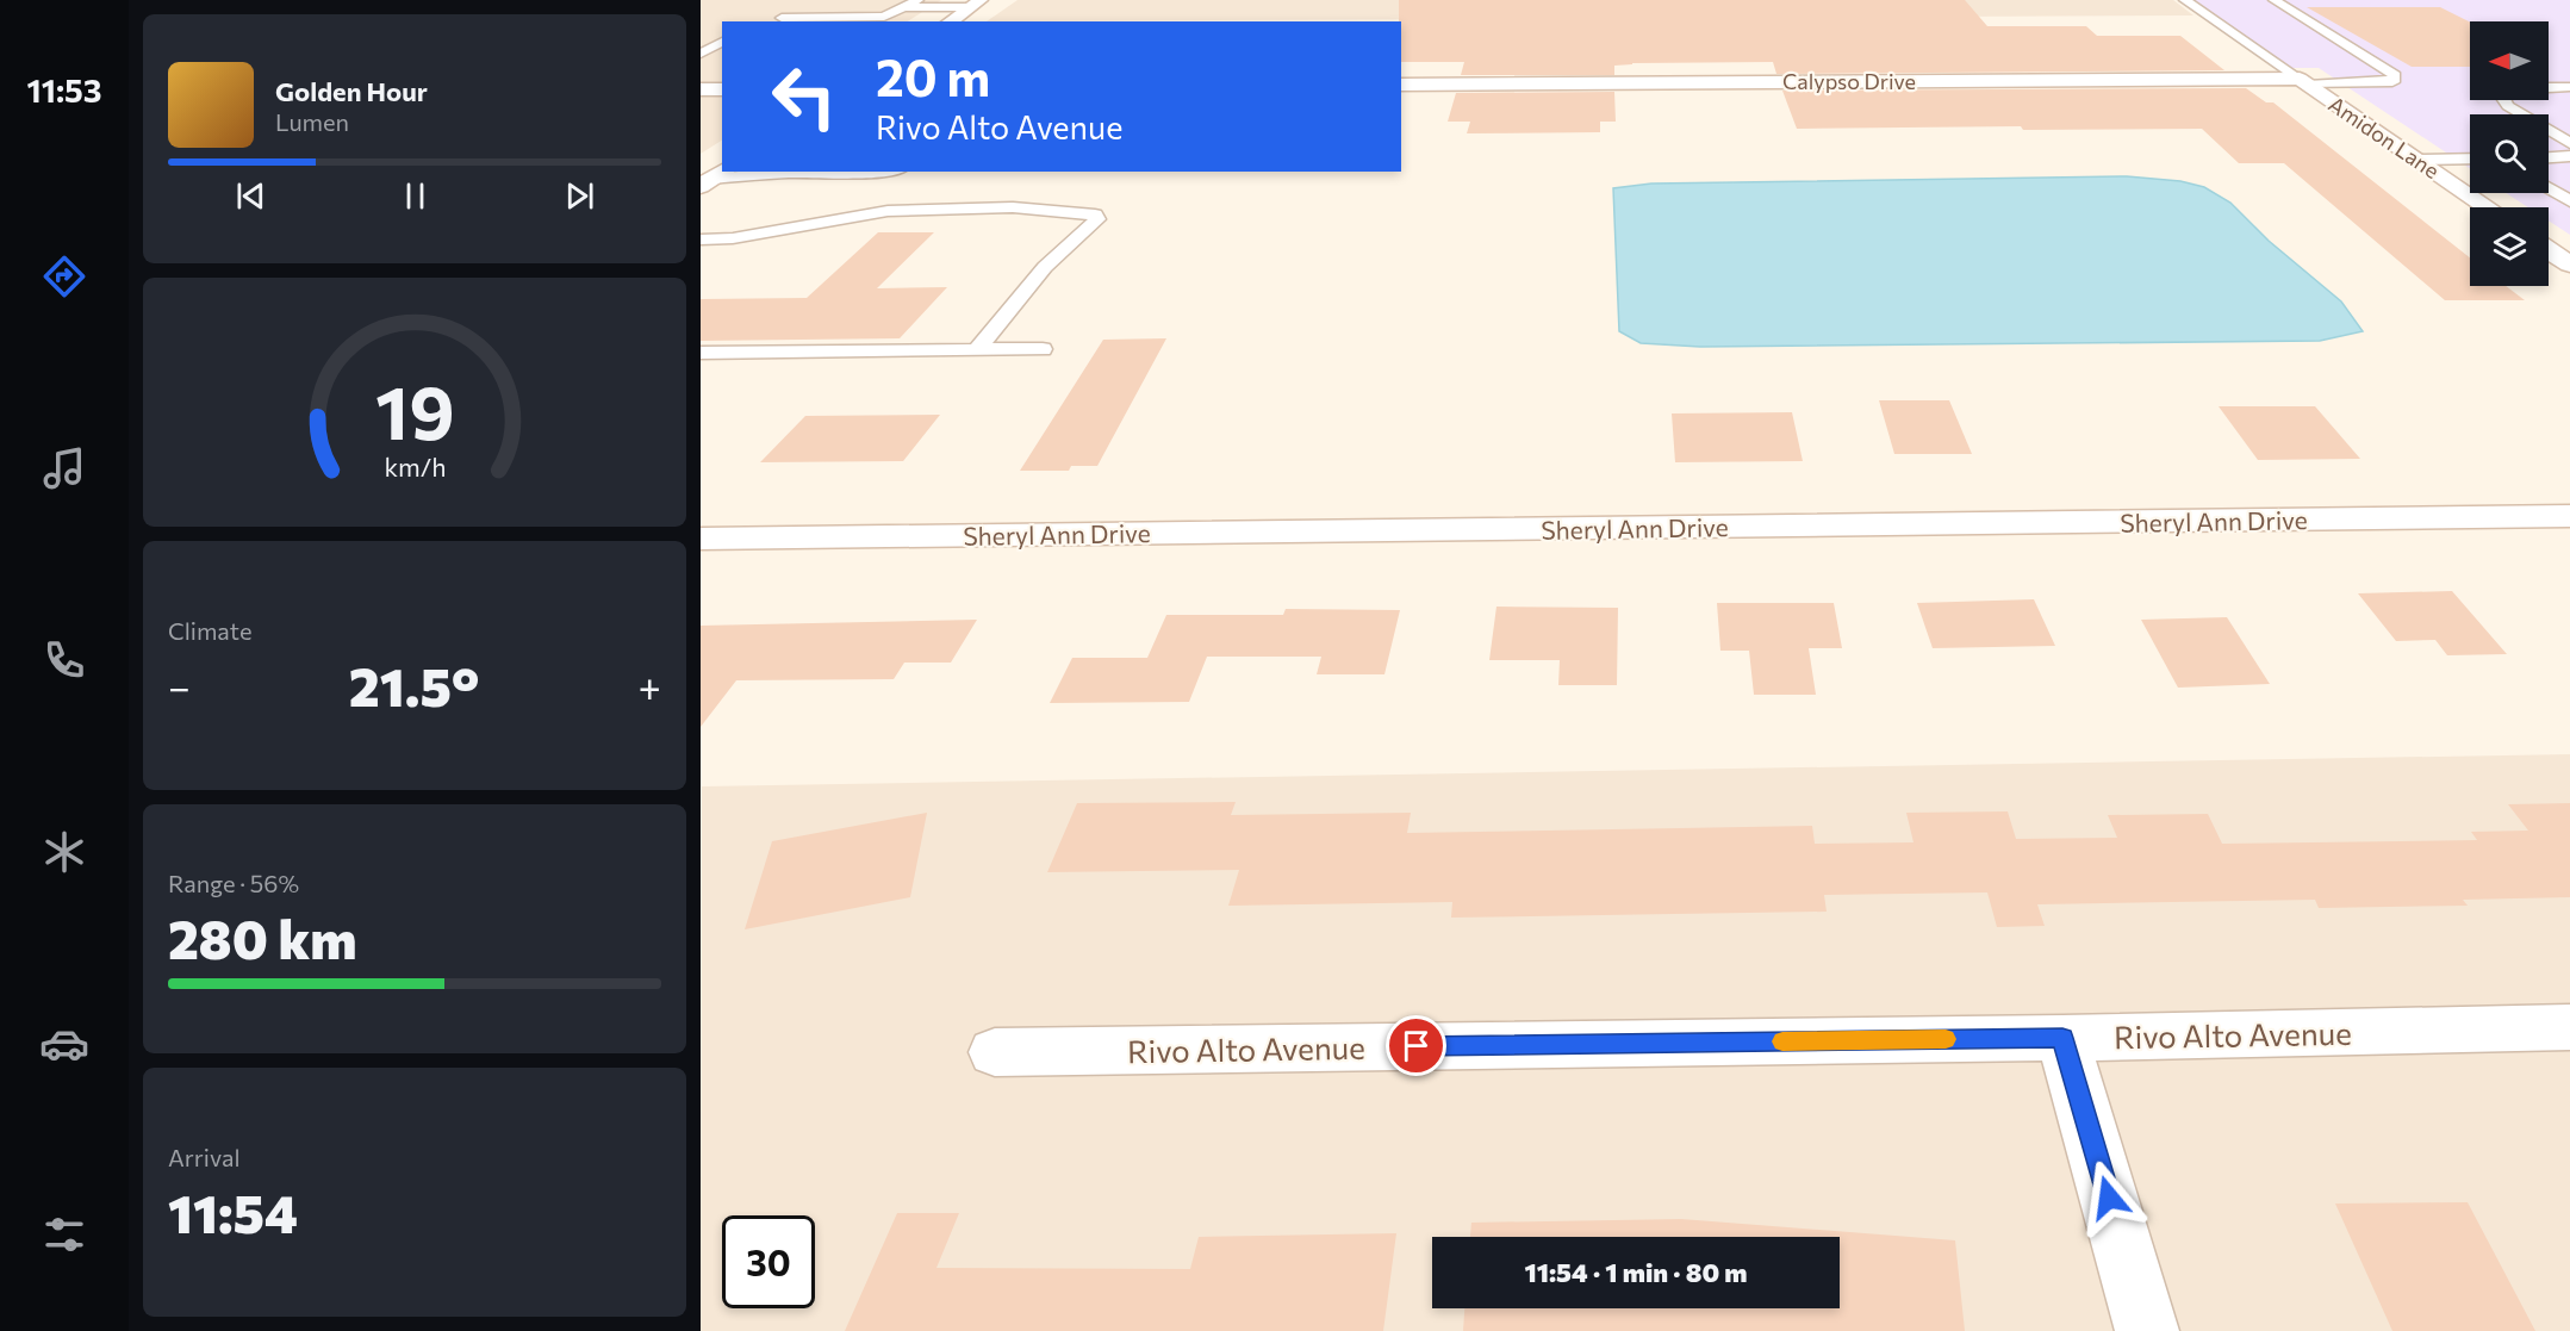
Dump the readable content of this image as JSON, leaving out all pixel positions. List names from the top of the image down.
{
  "streets": {
    "street": [
      "Calypso Drive",
      "Amidon Lane",
      "Sheryl Ann Drive",
      "Rivo Alto Avenue"
    ]
  },
  "crossings": [
    ["Calypso Drive", "Amidon Lane"]
  ],
  "north": "left",
  "page": {
    "tabs": "11:53",
    "turn": ["20 m", "Rivo Alto Avenue"],
    "song": ["Golden Hour", "Lumen"],
    "tile": [
      "Climate",
      ["Range · 56%", "280 km"],
      ["Arrival", "11:54"]
    ],
    "heat": ["−", "21.5°", "+"],
    "limit": "30",
    "trip": "11:54 · 1 min · 80 m",
    "gauge": ["19", "km/h"]
  }
}
